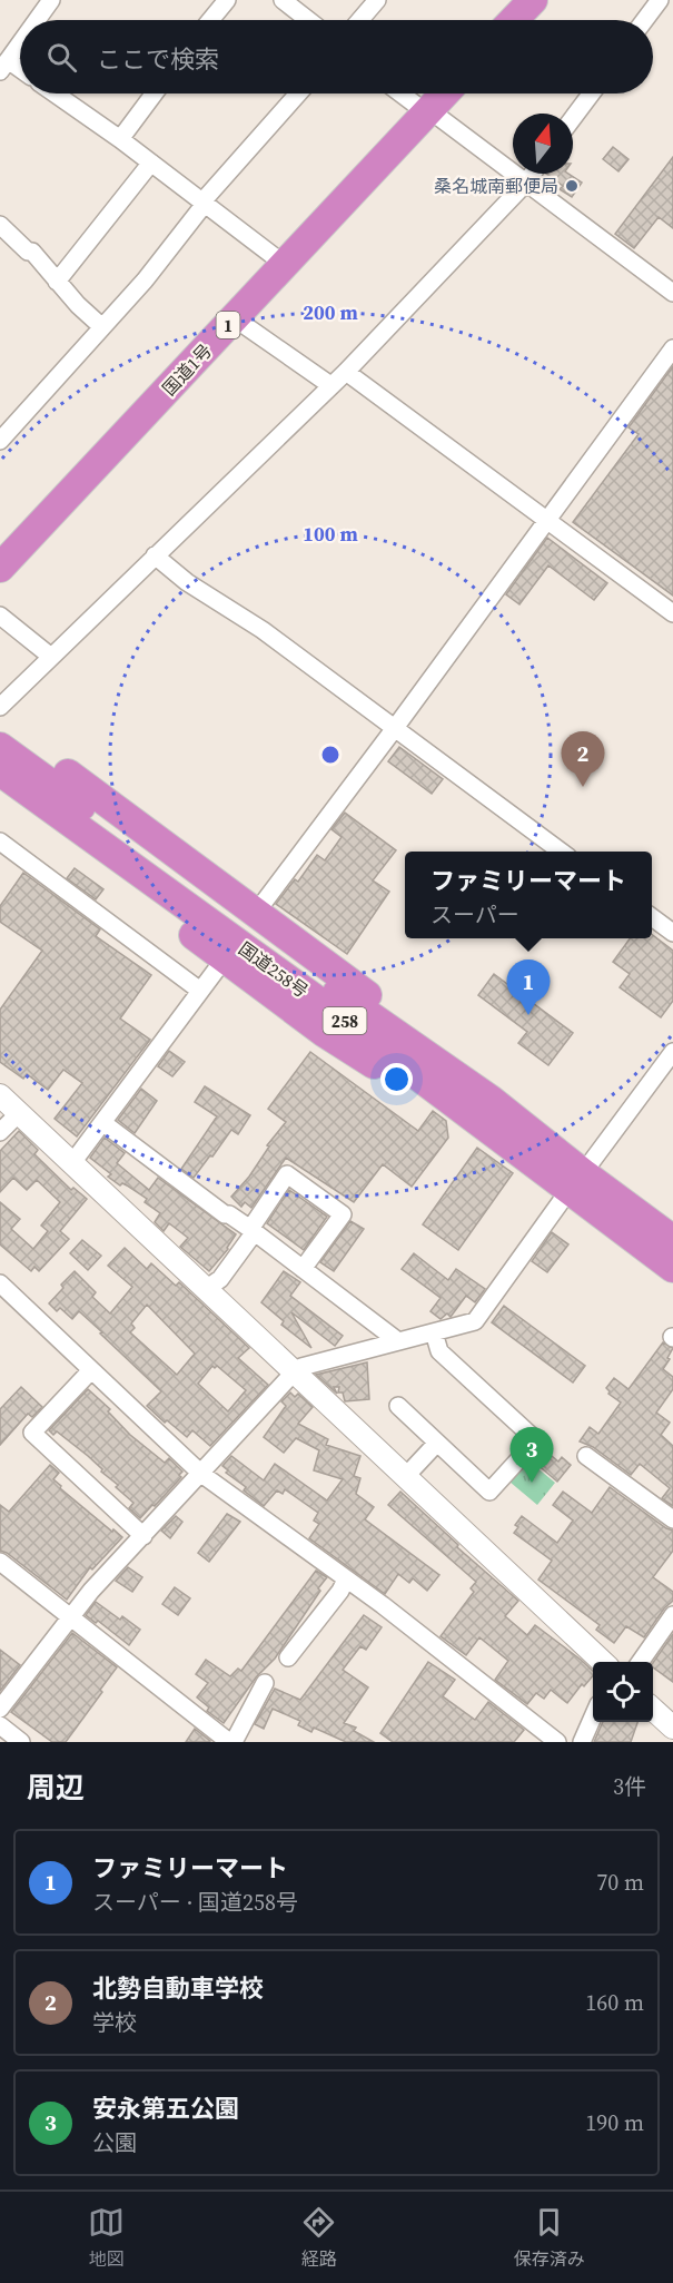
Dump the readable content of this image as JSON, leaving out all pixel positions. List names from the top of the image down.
{
  "streets": {
    "highway": [
      "1",
      "国道1号",
      "国道258号",
      "258"
    ]
  },
  "places": ["桑名城南郵便局"],
  "north": "top",
  "page": {
    "search": "ここで検索",
    "pins": ["2", "1", "3"],
    "popup": ["ファミリーマート", "スーパー"],
    "heading": ["周辺", "3件"],
    "list": [
      {
        "mark": "1",
        "name": "ファミリーマート",
        "note": "スーパー · 国道258号",
        "value": "70 m"
      },
      {
        "mark": "2",
        "name": "北勢自動車学校",
        "note": "学校",
        "value": "160 m"
      },
      {
        "mark": "3",
        "name": "安永第五公園",
        "note": "公園",
        "value": "190 m"
      }
    ],
    "nav": ["地図", "経路", "保存済み"]
  },
  "rings": ["200 m", "100 m"]
}
